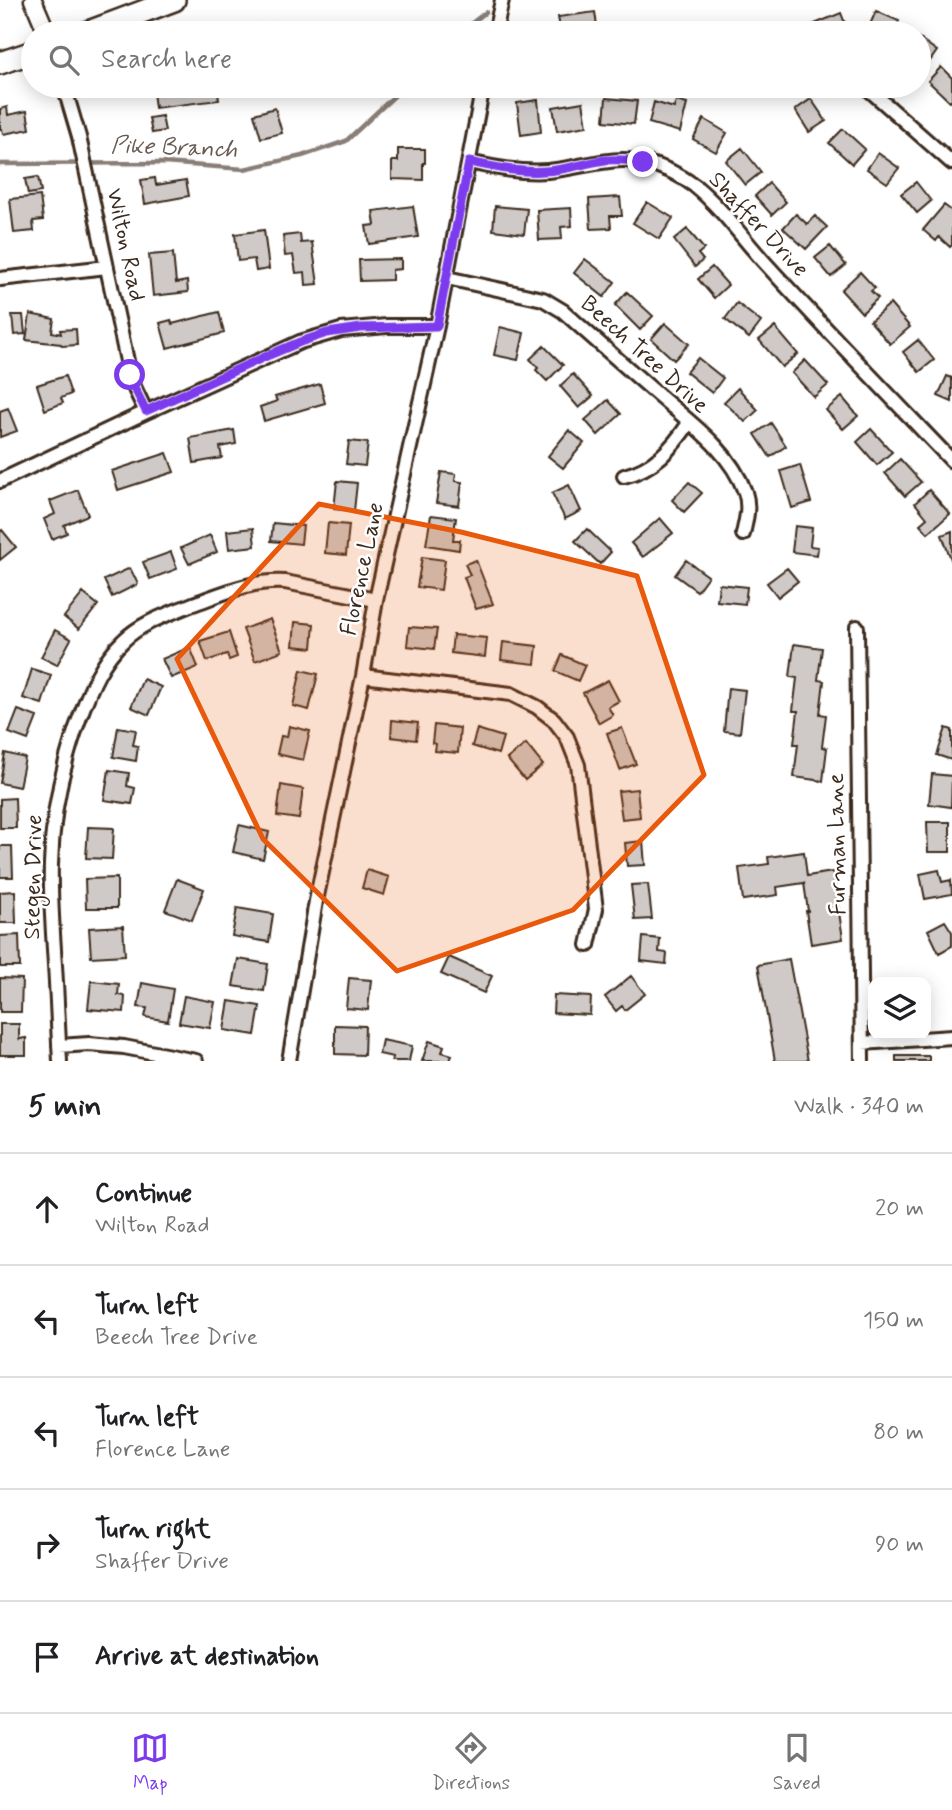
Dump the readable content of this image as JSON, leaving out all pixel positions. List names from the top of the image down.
{
  "streets": {
    "street": [
      "Shaffer Drive",
      "Wilton Road",
      "Beech Tree Drive",
      "Florence Lane",
      "Furman Lane",
      "Stegen Drive"
    ]
  },
  "crossings": [
    ["Shaffer Drive", "Florence Lane"],
    ["Beech Tree Drive", "Florence Lane"],
    ["Florence Lane", "Stegen Drive"]
  ],
  "water": ["Pike Branch"],
  "page": {
    "search": "Search here",
    "heading": ["5 min", "Walk · 340 m"],
    "list": [
      ["Continue", "Wilton Road", "20 m"],
      ["Turn left", "Beech Tree Drive", "150 m"],
      ["Turn left", "Florence Lane", "80 m"],
      ["Turn right", "Shaffer Drive", "90 m"],
      "Arrive at destination"
    ],
    "nav": ["Map", "Directions", "Saved"]
  }
}
